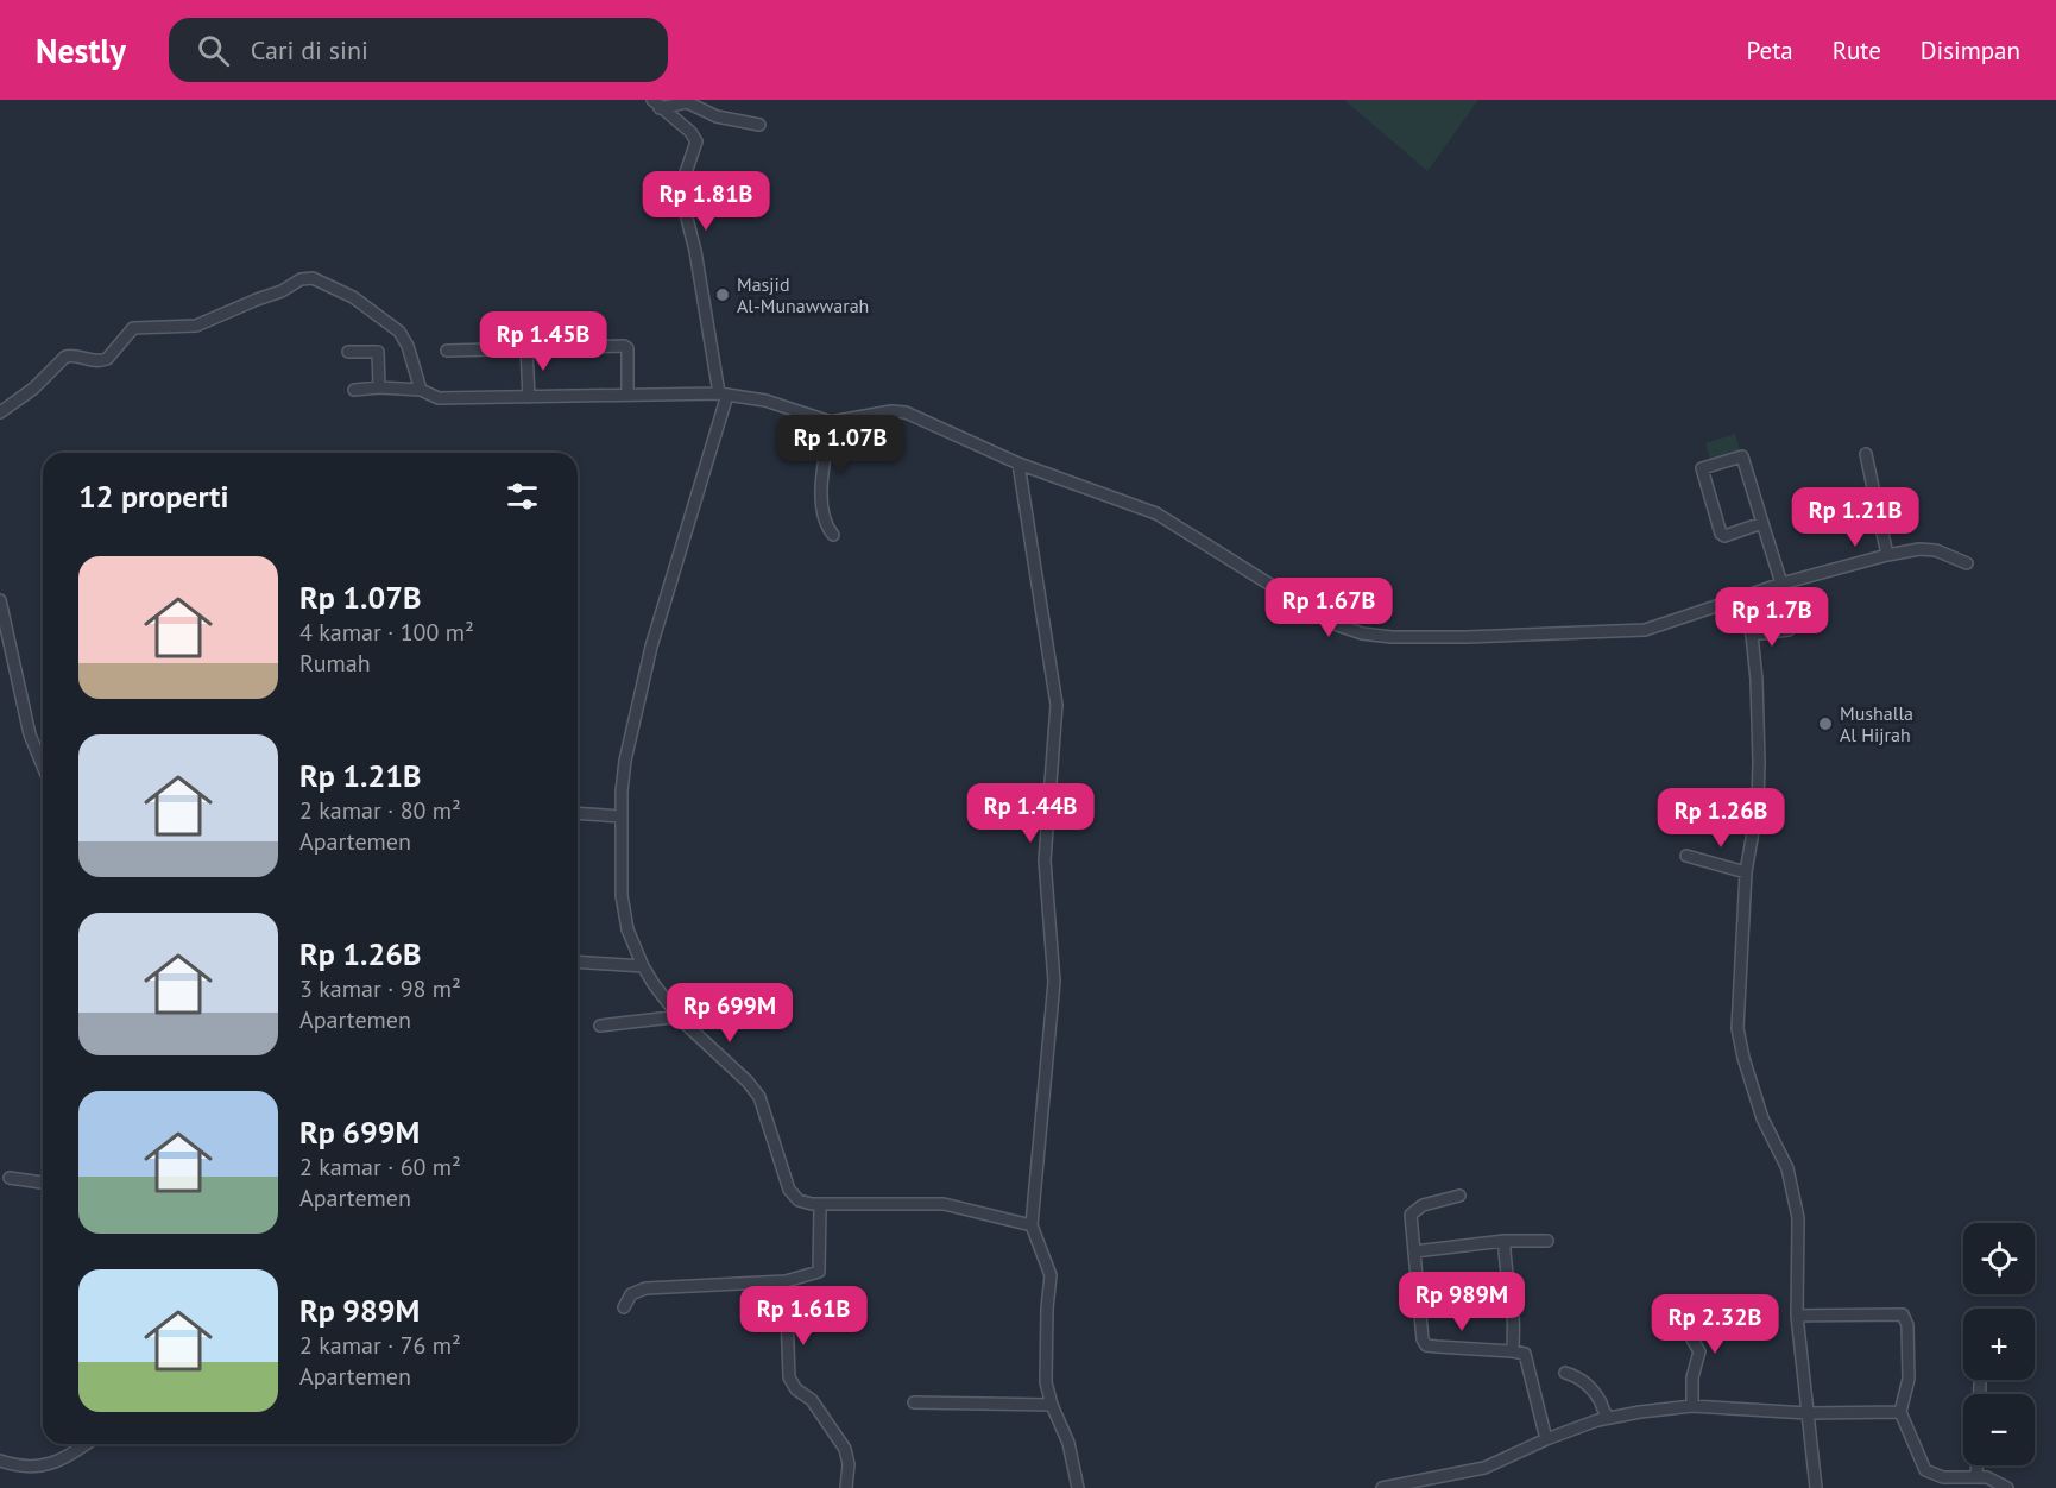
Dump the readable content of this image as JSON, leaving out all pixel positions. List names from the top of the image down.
{
  "places": ["Masjid Al-Munawwarah", "Mushalla Al Hijrah"],
  "page": {
    "header": "Nestly",
    "search": "Cari di sini",
    "nav": ["Peta", "Rute", "Disimpan"],
    "price": [
      "Rp 1.81B",
      "Rp 1.45B",
      "Rp 1.07B",
      "Rp 1.21B",
      "Rp 1.67B",
      "Rp 1.7B",
      "Rp 1.44B",
      "Rp 1.26B",
      "Rp 699M",
      "Rp 989M",
      "Rp 1.61B",
      "Rp 2.32B"
    ],
    "heading": "12 properti",
    "list": [
      {
        "name": "Rp 1.07B",
        "note": "4 kamar · 100 m² · Rumah"
      },
      {
        "name": "Rp 1.21B",
        "note": "2 kamar · 80 m² · Apartemen"
      },
      {
        "name": "Rp 1.26B",
        "note": "3 kamar · 98 m² · Apartemen"
      },
      {
        "name": "Rp 699M",
        "note": "2 kamar · 60 m² · Apartemen"
      },
      {
        "name": "Rp 989M",
        "note": "2 kamar · 76 m² · Apartemen"
      }
    ],
    "map_buttons": ["+", "−"]
  }
}
